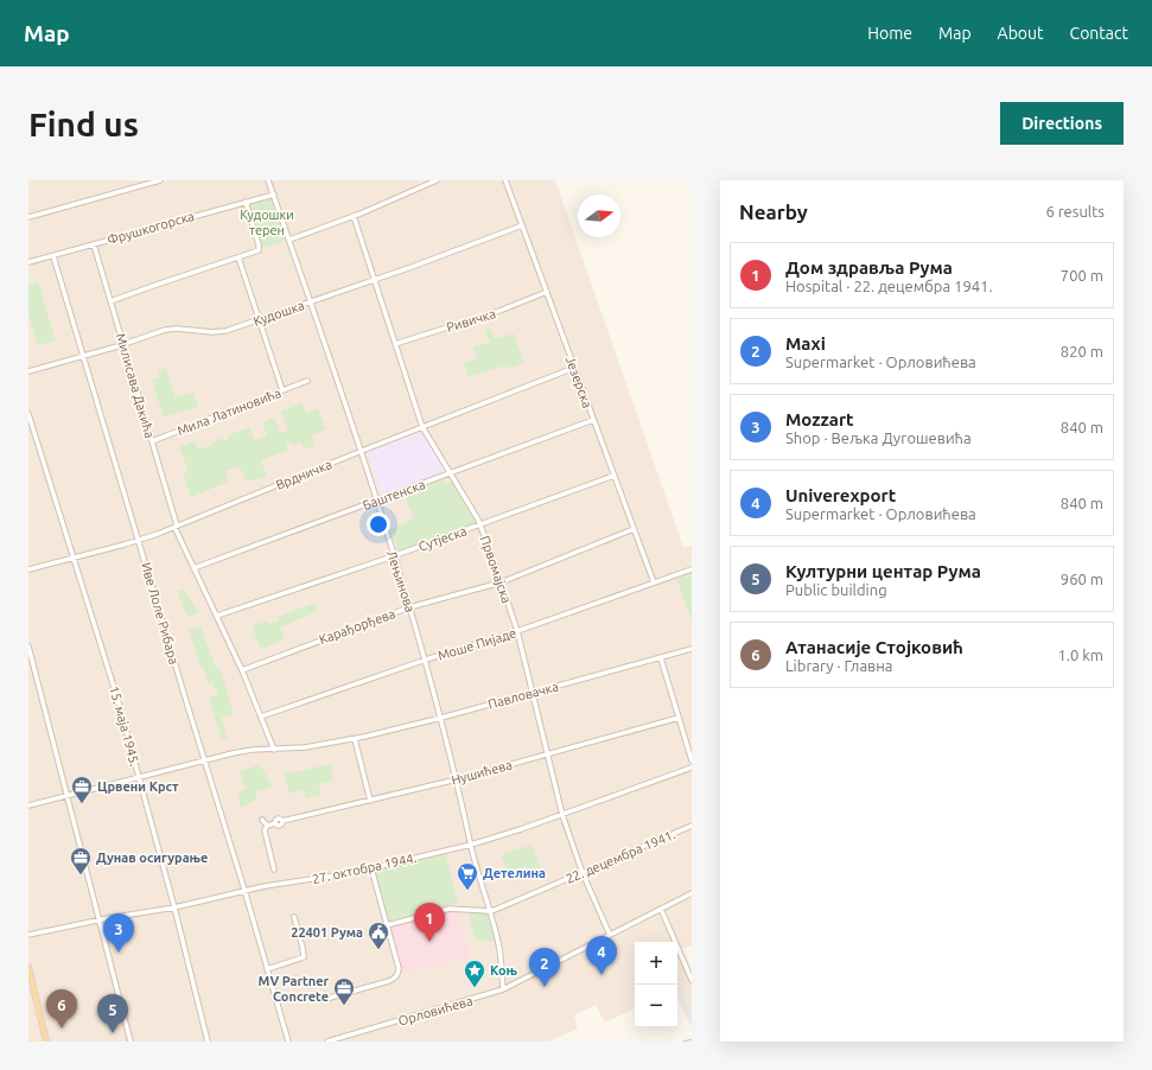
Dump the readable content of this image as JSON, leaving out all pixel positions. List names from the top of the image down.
{
  "streets": {
    "street": [
      "Фрушкогорска",
      "Кудошка",
      "Ривичка",
      "Језерска",
      "Милисава Дакића",
      "Мила Латиновића",
      "Врдничка",
      "Баштенска",
      "Сутјеска",
      "Првомајска",
      "Лењинова",
      "Иве Лоле Рибара",
      "Карађорђева",
      "Моше Пијаде",
      "Павловачка",
      "15. маја 1945.",
      "Нушићева",
      "22. децембра 1941.",
      "27. октобра 1944.",
      "Орловићева"
    ]
  },
  "crossings": [
    ["Фрушкогорска", "Милисава Дакића"],
    ["Фрушкогорска", "Лењинова"],
    ["Фрушкогорска", "Иве Лоле Рибара"],
    ["Кудошка", "Језерска"],
    ["Кудошка", "Милисава Дакића"],
    ["Кудошка", "Првомајска"],
    ["Кудошка", "Лењинова"],
    ["Кудошка", "Иве Лоле Рибара"],
    ["Ривичка", "Језерска"],
    ["Ривичка", "Првомајска"],
    ["Језерска", "Врдничка"],
    ["Језерска", "Баштенска"],
    ["Језерска", "Сутјеска"],
    ["Језерска", "Карађорђева"],
    ["Језерска", "Моше Пијаде"],
    ["Милисава Дакића", "Мила Латиновића"],
    ["Милисава Дакића", "Врдничка"],
    ["Милисава Дакића", "Баштенска"],
    ["Милисава Дакића", "Сутјеска"],
    ["Милисава Дакића", "Карађорђева"],
    ["Милисава Дакића", "Моше Пијаде"],
    ["Милисава Дакића", "Павловачка"],
    ["Врдничка", "Првомајска"],
    ["Врдничка", "Лењинова"],
    ["Врдничка", "Иве Лоле Рибара"],
    ["Врдничка", "15. маја 1945."],
    ["Баштенска", "Првомајска"],
    ["Баштенска", "Лењинова"],
    ["Сутјеска", "Првомајска"],
    ["Сутјеска", "Лењинова"],
    ["Првомајска", "Карађорђева"],
    ["Првомајска", "Моше Пијаде"],
    ["Првомајска", "Павловачка"],
    ["Првомајска", "Нушићева"],
    ["Првомајска", "22. децембра 1941."],
    ["Првомајска", "27. октобра 1944."],
    ["Првомајска", "Орловићева"],
    ["Лењинова", "Карађорђева"],
    ["Лењинова", "Моше Пијаде"],
    ["Лењинова", "Павловачка"],
    ["Лењинова", "Нушићева"],
    ["Лењинова", "22. децембра 1941."],
    ["Лењинова", "27. октобра 1944."],
    ["Лењинова", "Орловићева"],
    ["Иве Лоле Рибара", "Павловачка"],
    ["Иве Лоле Рибара", "27. октобра 1944."],
    ["Павловачка", "15. маја 1945."],
    ["15. маја 1945.", "27. октобра 1944."]
  ],
  "parks": ["Кудошки терен"],
  "places": {
    "office": ["Црвени Крст", "Дунав осигурање", "MV Partner Concrete"],
    "supermarket": ["Детелина"],
    "public building": ["22401 Рума"],
    "place": ["Коњ"]
  },
  "north": "right",
  "page": {
    "header": "Map",
    "nav": [
      "Home",
      "Map",
      "About",
      "Contact"
    ],
    "buttons": "Directions",
    "title": "Find us",
    "heading": ["Nearby", "6 results"],
    "list": [
      {
        "mark": "1",
        "name": "Дом здравља Рума",
        "note": "Hospital · 22. децембра 1941.",
        "value": "700 m"
      },
      {
        "mark": "2",
        "name": "Maxi",
        "note": "Supermarket · Орловићева",
        "value": "820 m"
      },
      {
        "mark": "3",
        "name": "Mozzart",
        "note": "Shop · Вељка Дугошевића",
        "value": "840 m"
      },
      {
        "mark": "4",
        "name": "Univerexport",
        "note": "Supermarket · Орловићева",
        "value": "840 m"
      },
      {
        "mark": "5",
        "name": "Културни центар Рума",
        "note": "Public building",
        "value": "960 m"
      },
      {
        "mark": "6",
        "name": "Атанасије Стојковић",
        "note": "Library · Главна",
        "value": "1.0 km"
      }
    ],
    "pins": [
      "1",
      "3",
      "4",
      "2",
      "6",
      "5"
    ],
    "map_buttons": ["+", "−"]
  }
}
